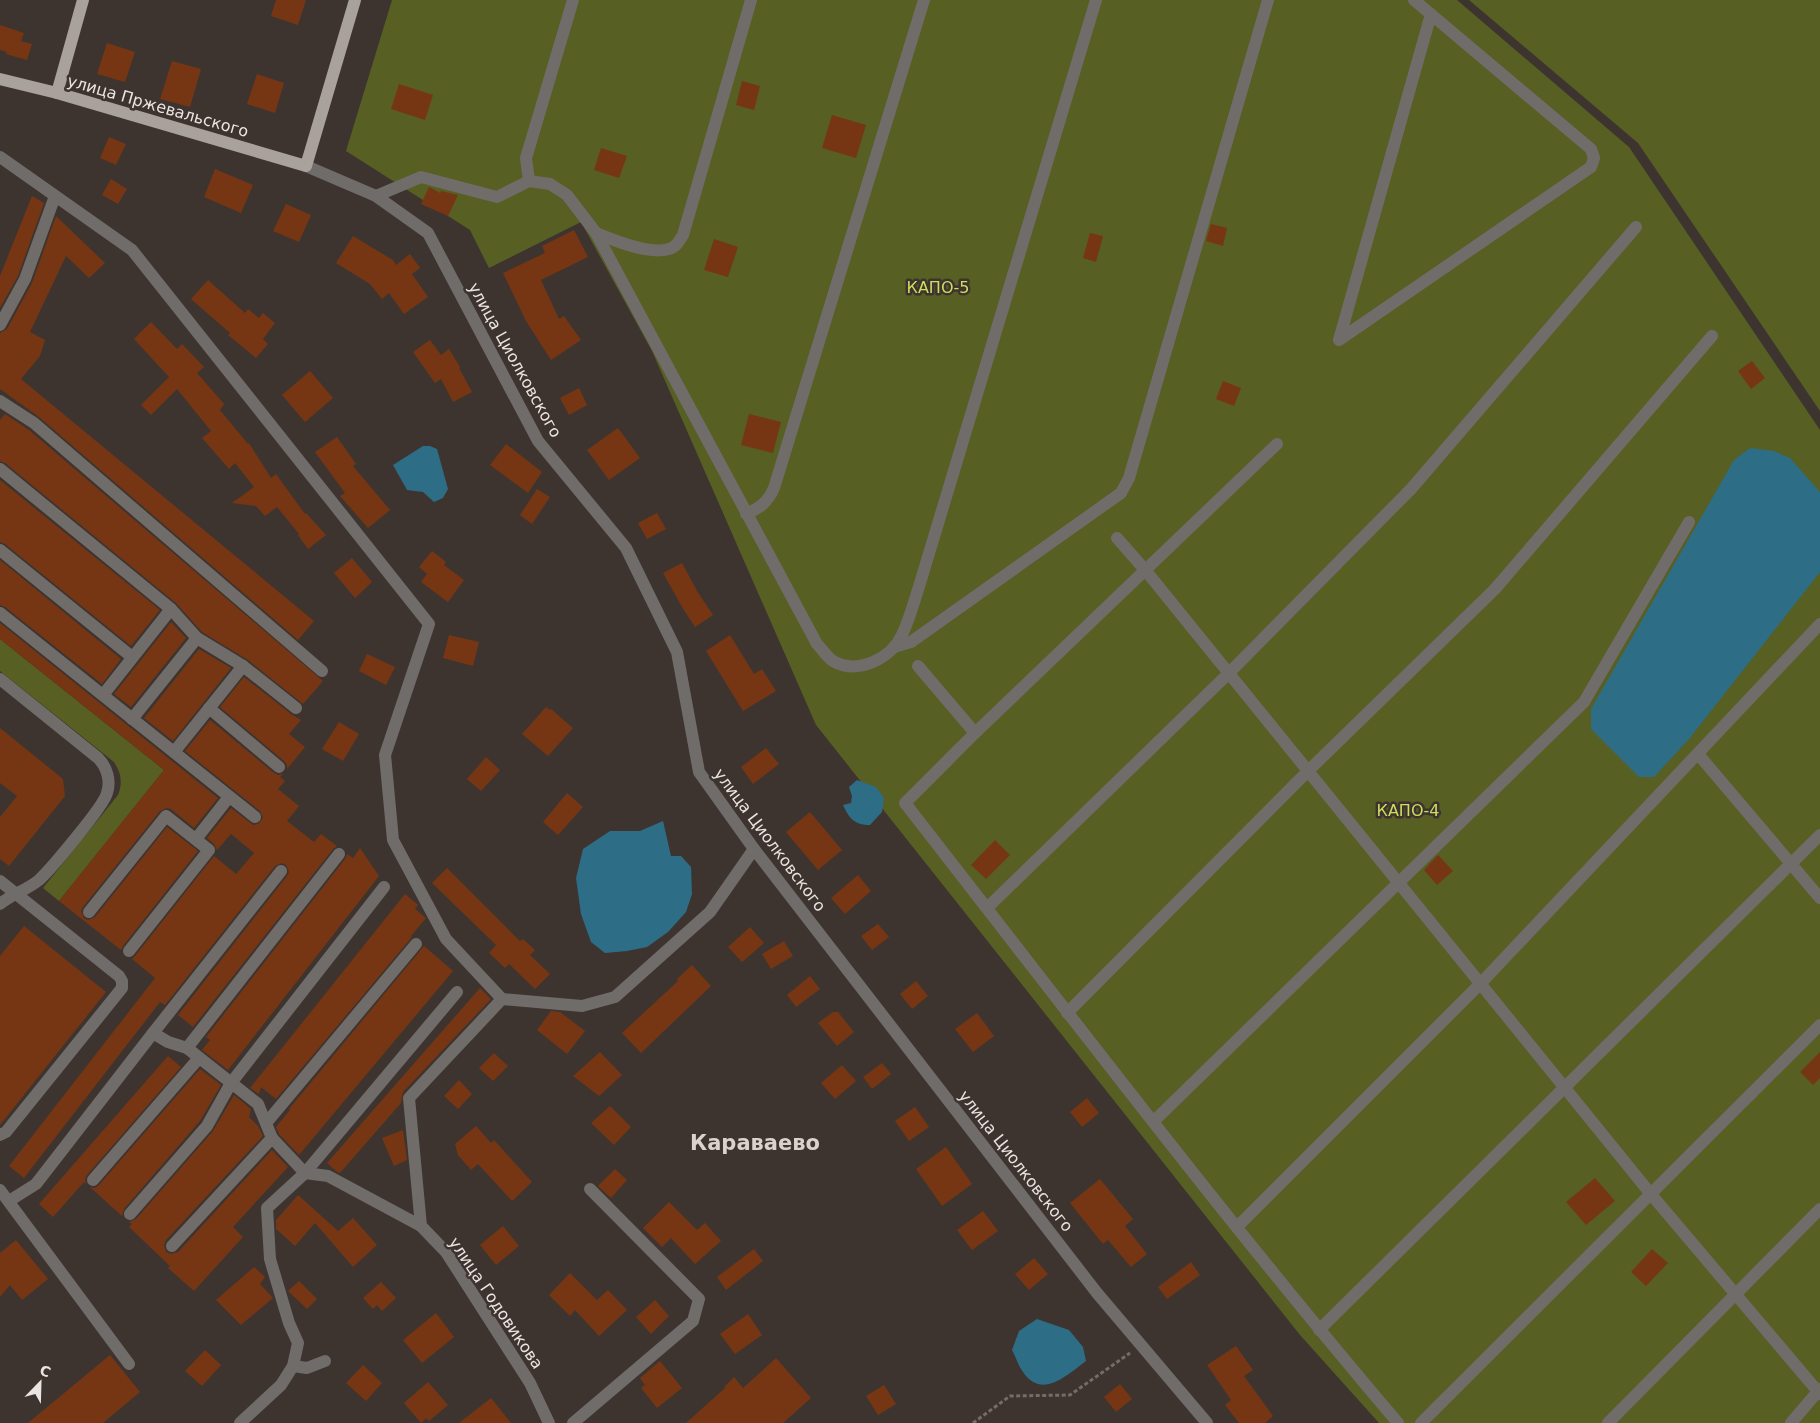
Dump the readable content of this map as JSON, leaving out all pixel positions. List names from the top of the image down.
{
  "streets": {
    "main road": ["улица Пржевальского"],
    "street": ["улица Циолковского", "улица Годовикова"]
  },
  "crossings": [
    ["улица Пржевальского", "улица Циолковского"]
  ],
  "districts": ["Караваево"],
  "parks": ["КАПО-5", "КАПО-4"],
  "north": "top right"
}
